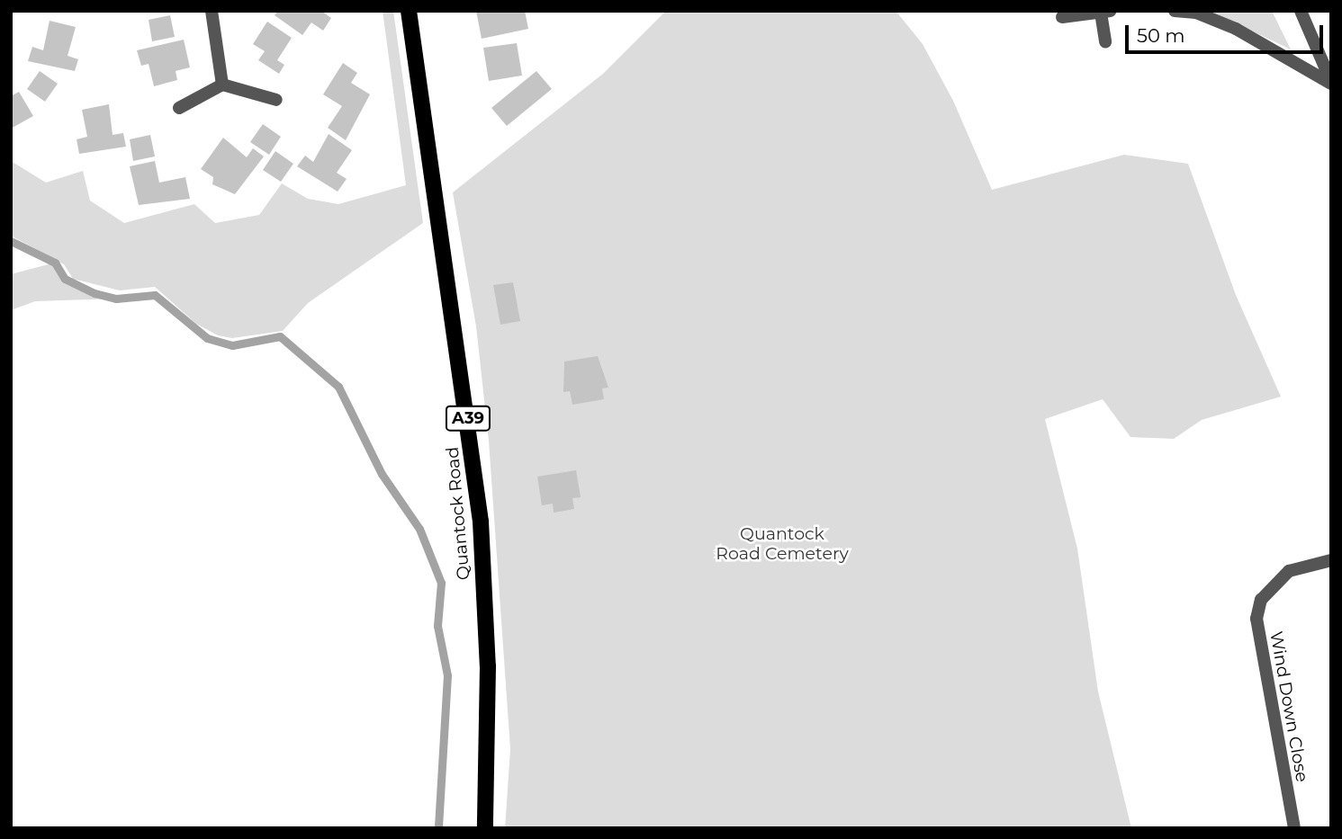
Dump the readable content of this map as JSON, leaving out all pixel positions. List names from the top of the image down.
{
  "streets": {
    "main road": ["A39", "Quantock Road"],
    "street": ["Wind Down Close"]
  },
  "parks": ["Quantock Road Cemetery"],
  "scale_bar": "50 m"
}
